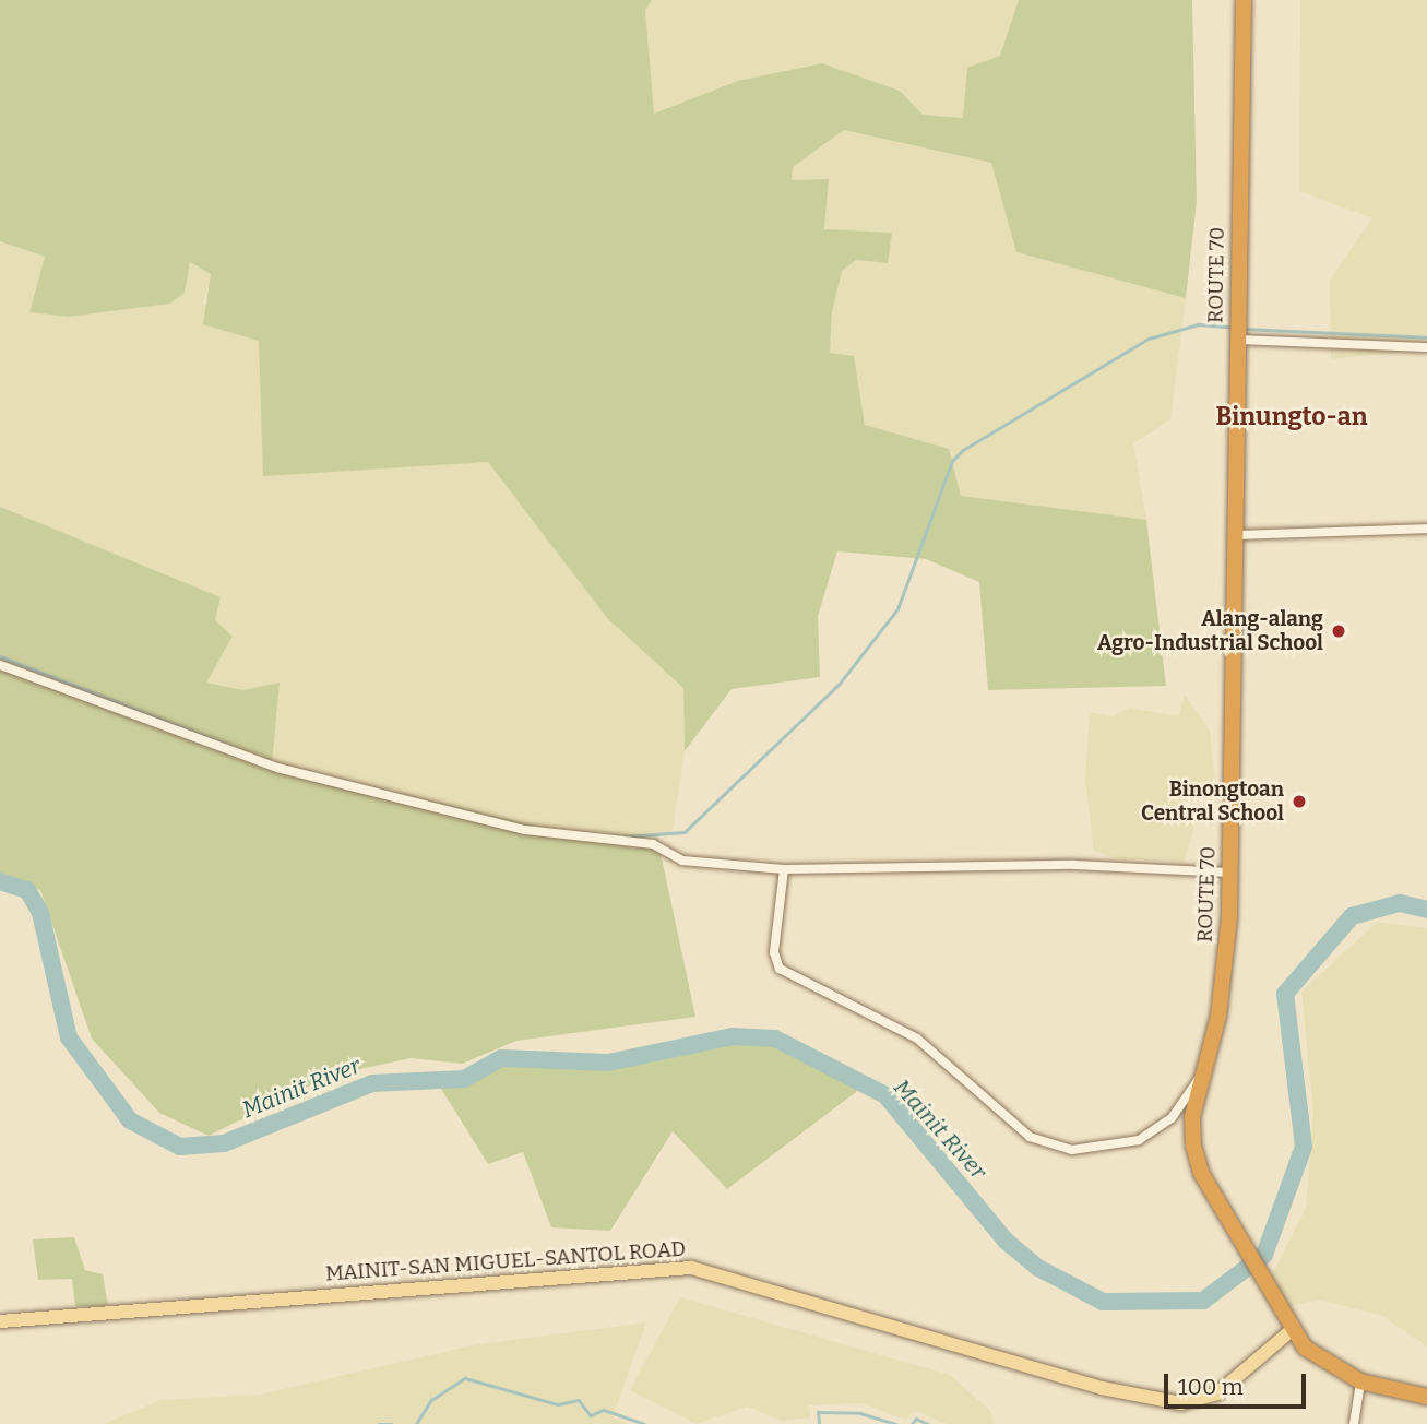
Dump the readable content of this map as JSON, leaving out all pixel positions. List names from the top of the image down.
{
  "streets": {
    "highway": ["ROUTE 70"],
    "main road": ["MAINIT-SAN MIGUEL-SANTOL ROAD"]
  },
  "crossings": [
    ["ROUTE 70", "MAINIT-SAN MIGUEL-SANTOL ROAD"]
  ],
  "districts": ["Binungto-an"],
  "water": ["Mainit River"],
  "places": ["Alang-alang Agro-Industrial School", "Binongtoan Central School"],
  "scale_bar": "100 m"
}
